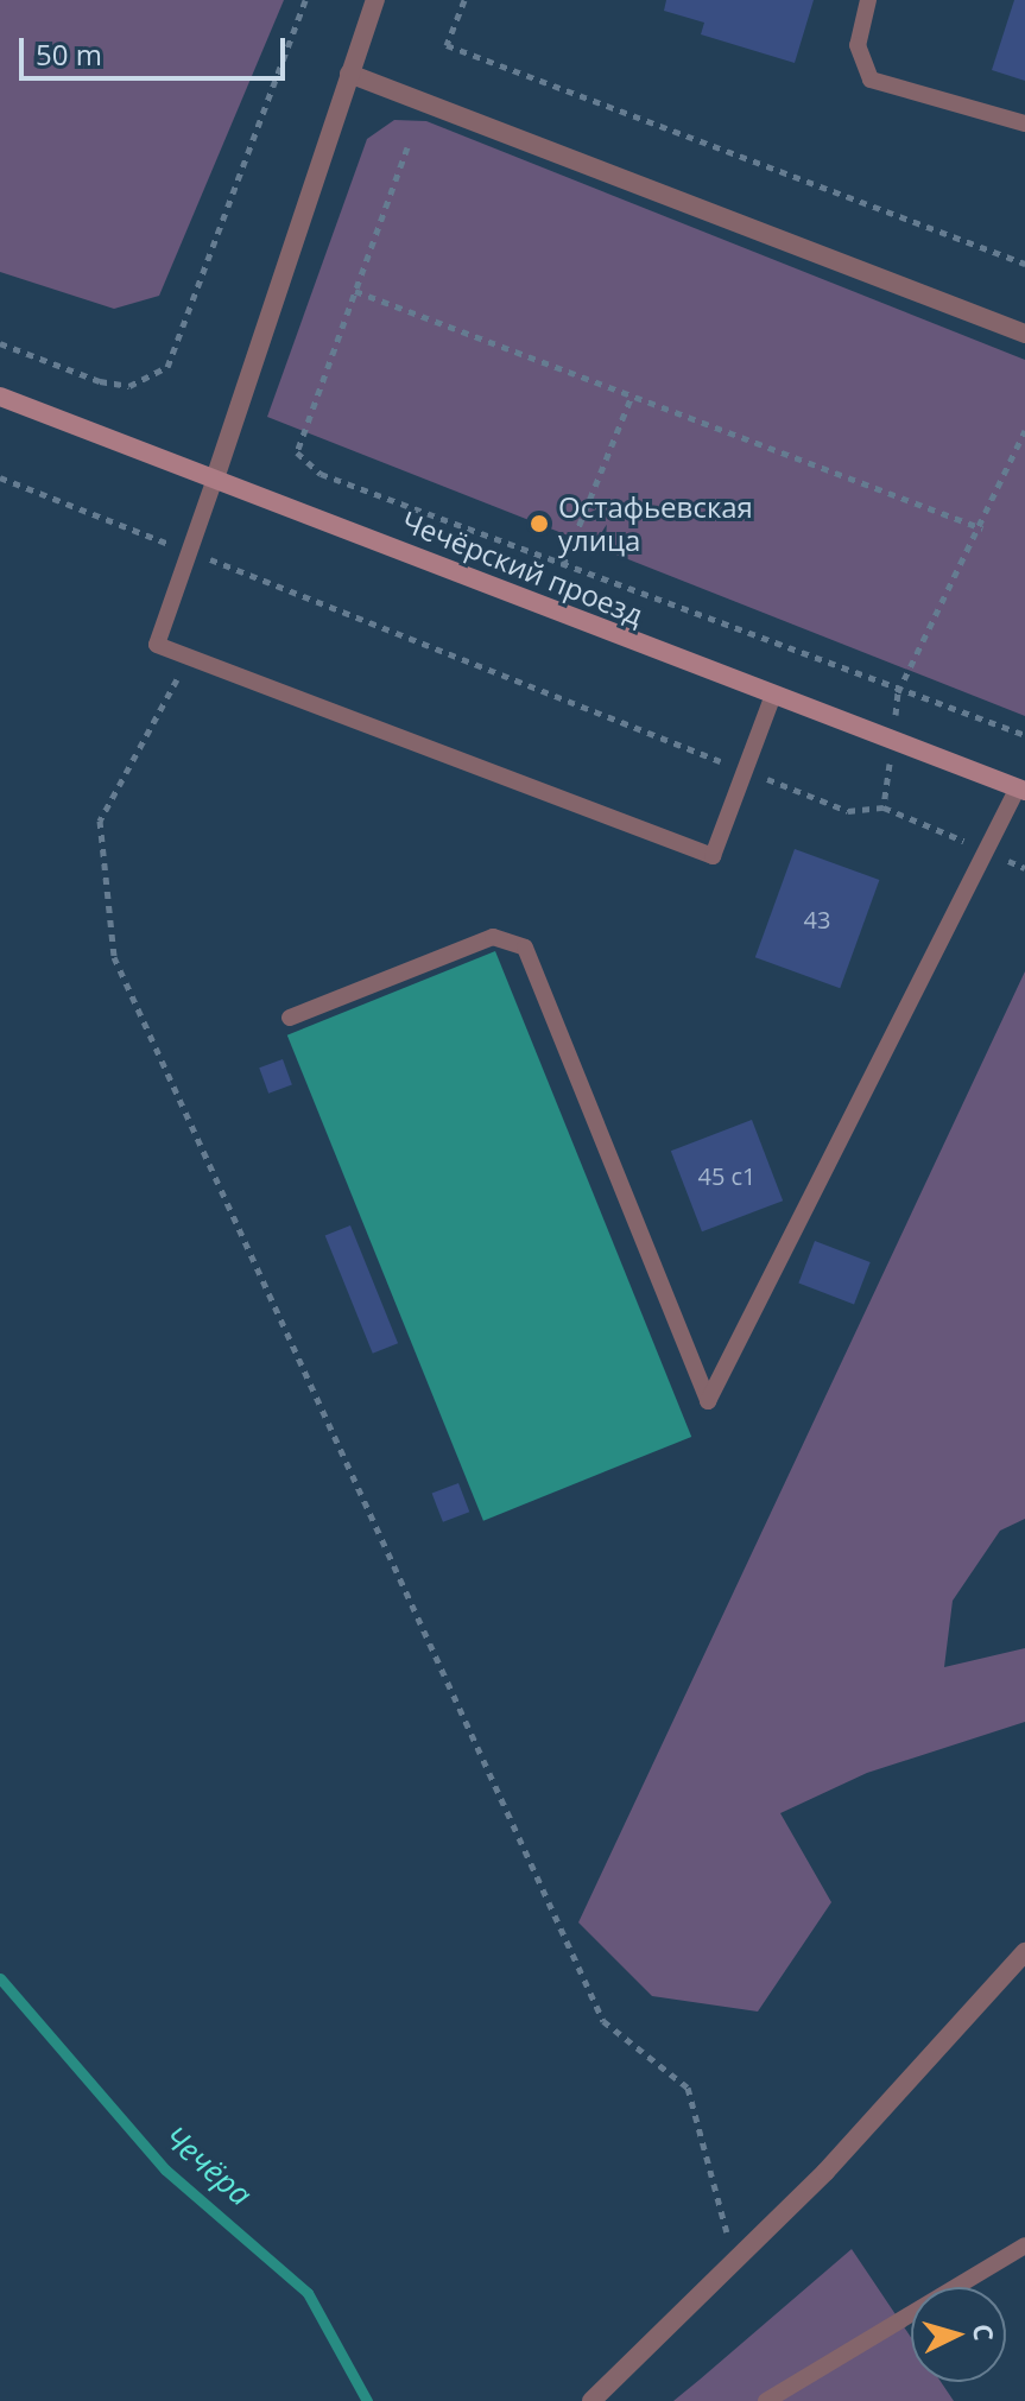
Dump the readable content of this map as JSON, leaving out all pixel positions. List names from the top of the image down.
{
  "streets": {
    "main road": ["Чечёрский проезд"]
  },
  "water": ["Чечёра"],
  "places": ["Остафьевская улица"],
  "house_numbers": ["43", "45 с1"],
  "scale_bar": "50 m",
  "north": "right"
}
